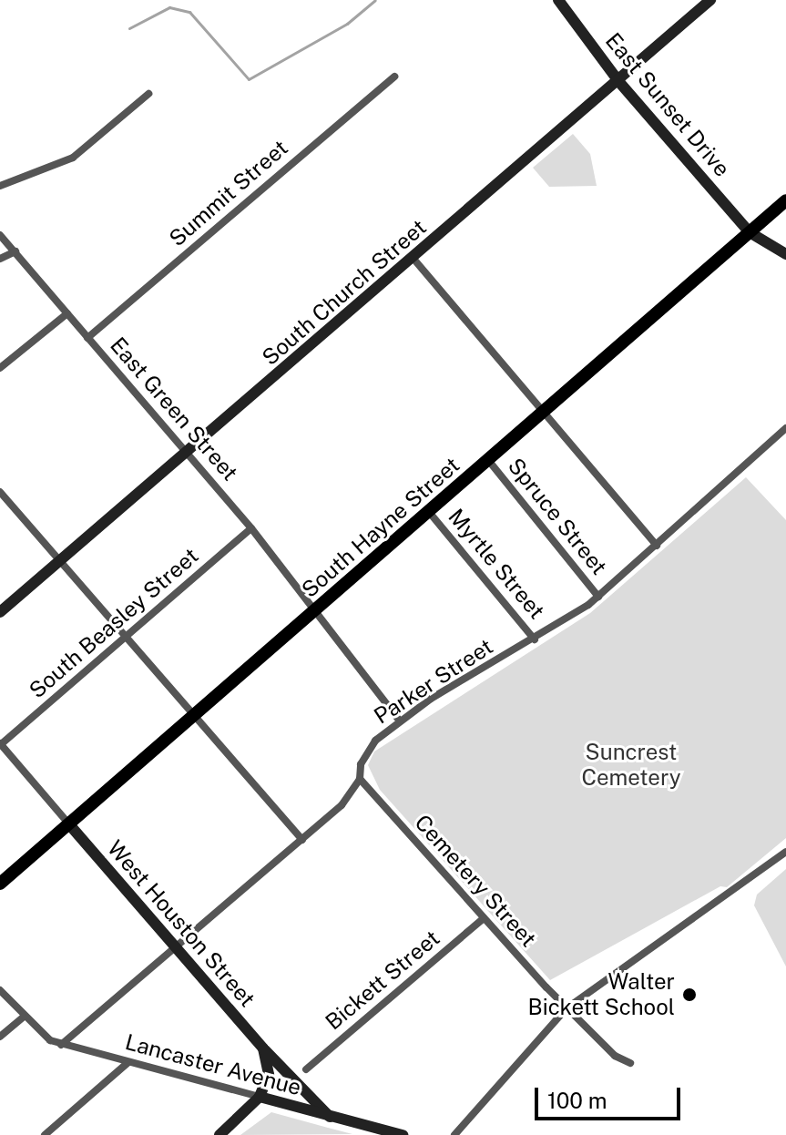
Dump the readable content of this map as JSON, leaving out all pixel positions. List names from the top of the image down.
{
  "streets": {
    "main road": ["South Hayne Street"],
    "street": [
      "East Sunset Drive",
      "Summit Street",
      "South Church Street",
      "East Green Street",
      "Spruce Street",
      "Myrtle Street",
      "South Beasley Street",
      "Parker Street",
      "Cemetery Street",
      "West Houston Street",
      "Bickett Street",
      "Lancaster Avenue"
    ]
  },
  "crossings": [
    ["East Sunset Drive", "South Church Street"],
    ["East Sunset Drive", "South Hayne Street"],
    ["Summit Street", "East Green Street"],
    ["South Church Street", "East Green Street"],
    ["East Green Street", "South Hayne Street"],
    ["East Green Street", "South Beasley Street"],
    ["East Green Street", "Parker Street"],
    ["Spruce Street", "South Hayne Street"],
    ["Spruce Street", "Parker Street"],
    ["South Hayne Street", "Myrtle Street"],
    ["South Hayne Street", "West Houston Street"],
    ["Myrtle Street", "Parker Street"],
    ["Parker Street", "Cemetery Street"],
    ["Parker Street", "West Houston Street"],
    ["Parker Street", "Lancaster Avenue"],
    ["Cemetery Street", "Bickett Street"],
    ["West Houston Street", "Lancaster Avenue"]
  ],
  "parks": ["Suncrest Cemetery"],
  "places": ["Walter Bickett School"],
  "scale_bar": "100 m"
}
